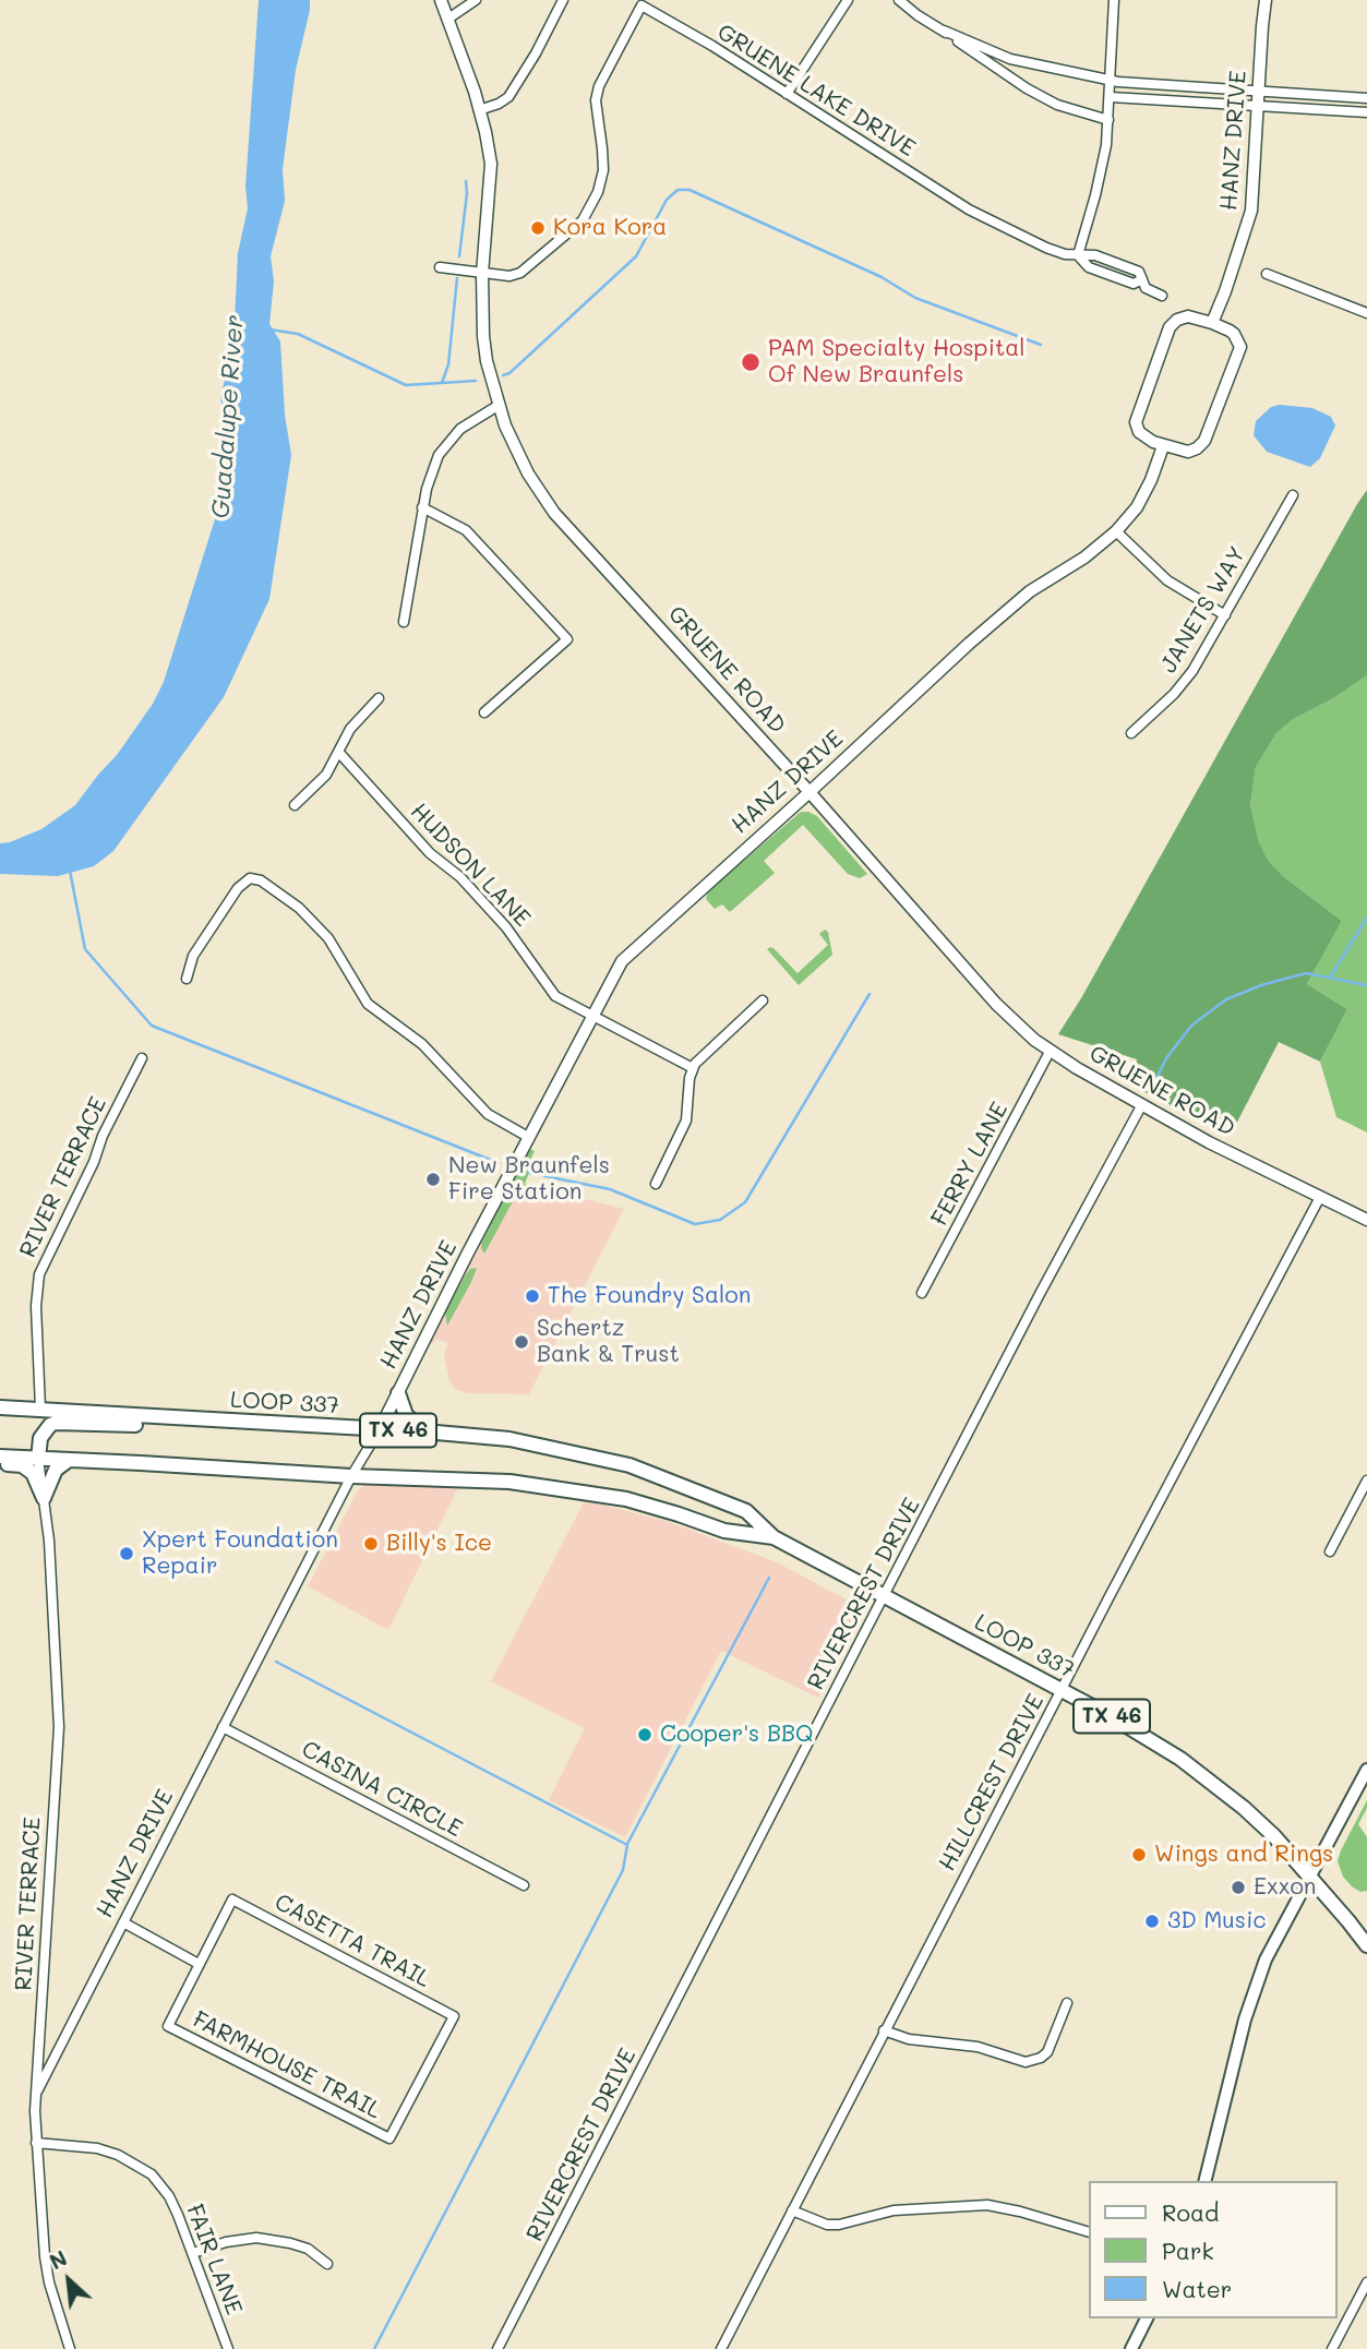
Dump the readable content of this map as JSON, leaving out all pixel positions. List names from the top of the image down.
{
  "streets": {
    "main road": ["LOOP 337", "TX 46"],
    "street": [
      "GRUENE LAKE DRIVE",
      "HANZ DRIVE",
      "JANETS WAY",
      "GRUENE ROAD",
      "HUDSON LANE",
      "FERRY LANE",
      "RIVER TERRACE",
      "RIVERCREST DRIVE",
      "HILLCREST DRIVE",
      "CASINA CIRCLE",
      "CASETTA TRAIL",
      "FARMHOUSE TRAIL",
      "FAIR LANE"
    ]
  },
  "crossings": [
    ["GRUENE LAKE DRIVE", "GRUENE ROAD"],
    ["HANZ DRIVE", "GRUENE ROAD"],
    ["HANZ DRIVE", "HUDSON LANE"],
    ["HANZ DRIVE", "RIVER TERRACE"],
    ["HANZ DRIVE", "LOOP 337"],
    ["HANZ DRIVE", "CASINA CIRCLE"],
    ["GRUENE ROAD", "FERRY LANE"],
    ["GRUENE ROAD", "RIVERCREST DRIVE"],
    ["GRUENE ROAD", "HILLCREST DRIVE"],
    ["RIVER TERRACE", "LOOP 337"],
    ["RIVER TERRACE", "FAIR LANE"],
    ["LOOP 337", "RIVERCREST DRIVE"],
    ["LOOP 337", "HILLCREST DRIVE"],
    ["CASETTA TRAIL", "FARMHOUSE TRAIL"]
  ],
  "water": ["Guadalupe River"],
  "places": [
    "Kora Kora",
    "PAM Specialty Hospital Of New Braunfels",
    "New Braunfels Fire Station",
    "The Foundry Salon",
    "Schertz Bank & Trust",
    "Billy's Ice",
    "Xpert Foundation Repair",
    "Cooper's BBQ",
    "Wings and Rings",
    "Exxon",
    "3D Music"
  ],
  "legend": ["Road", "Park", "Water"],
  "north": "top left"
}
